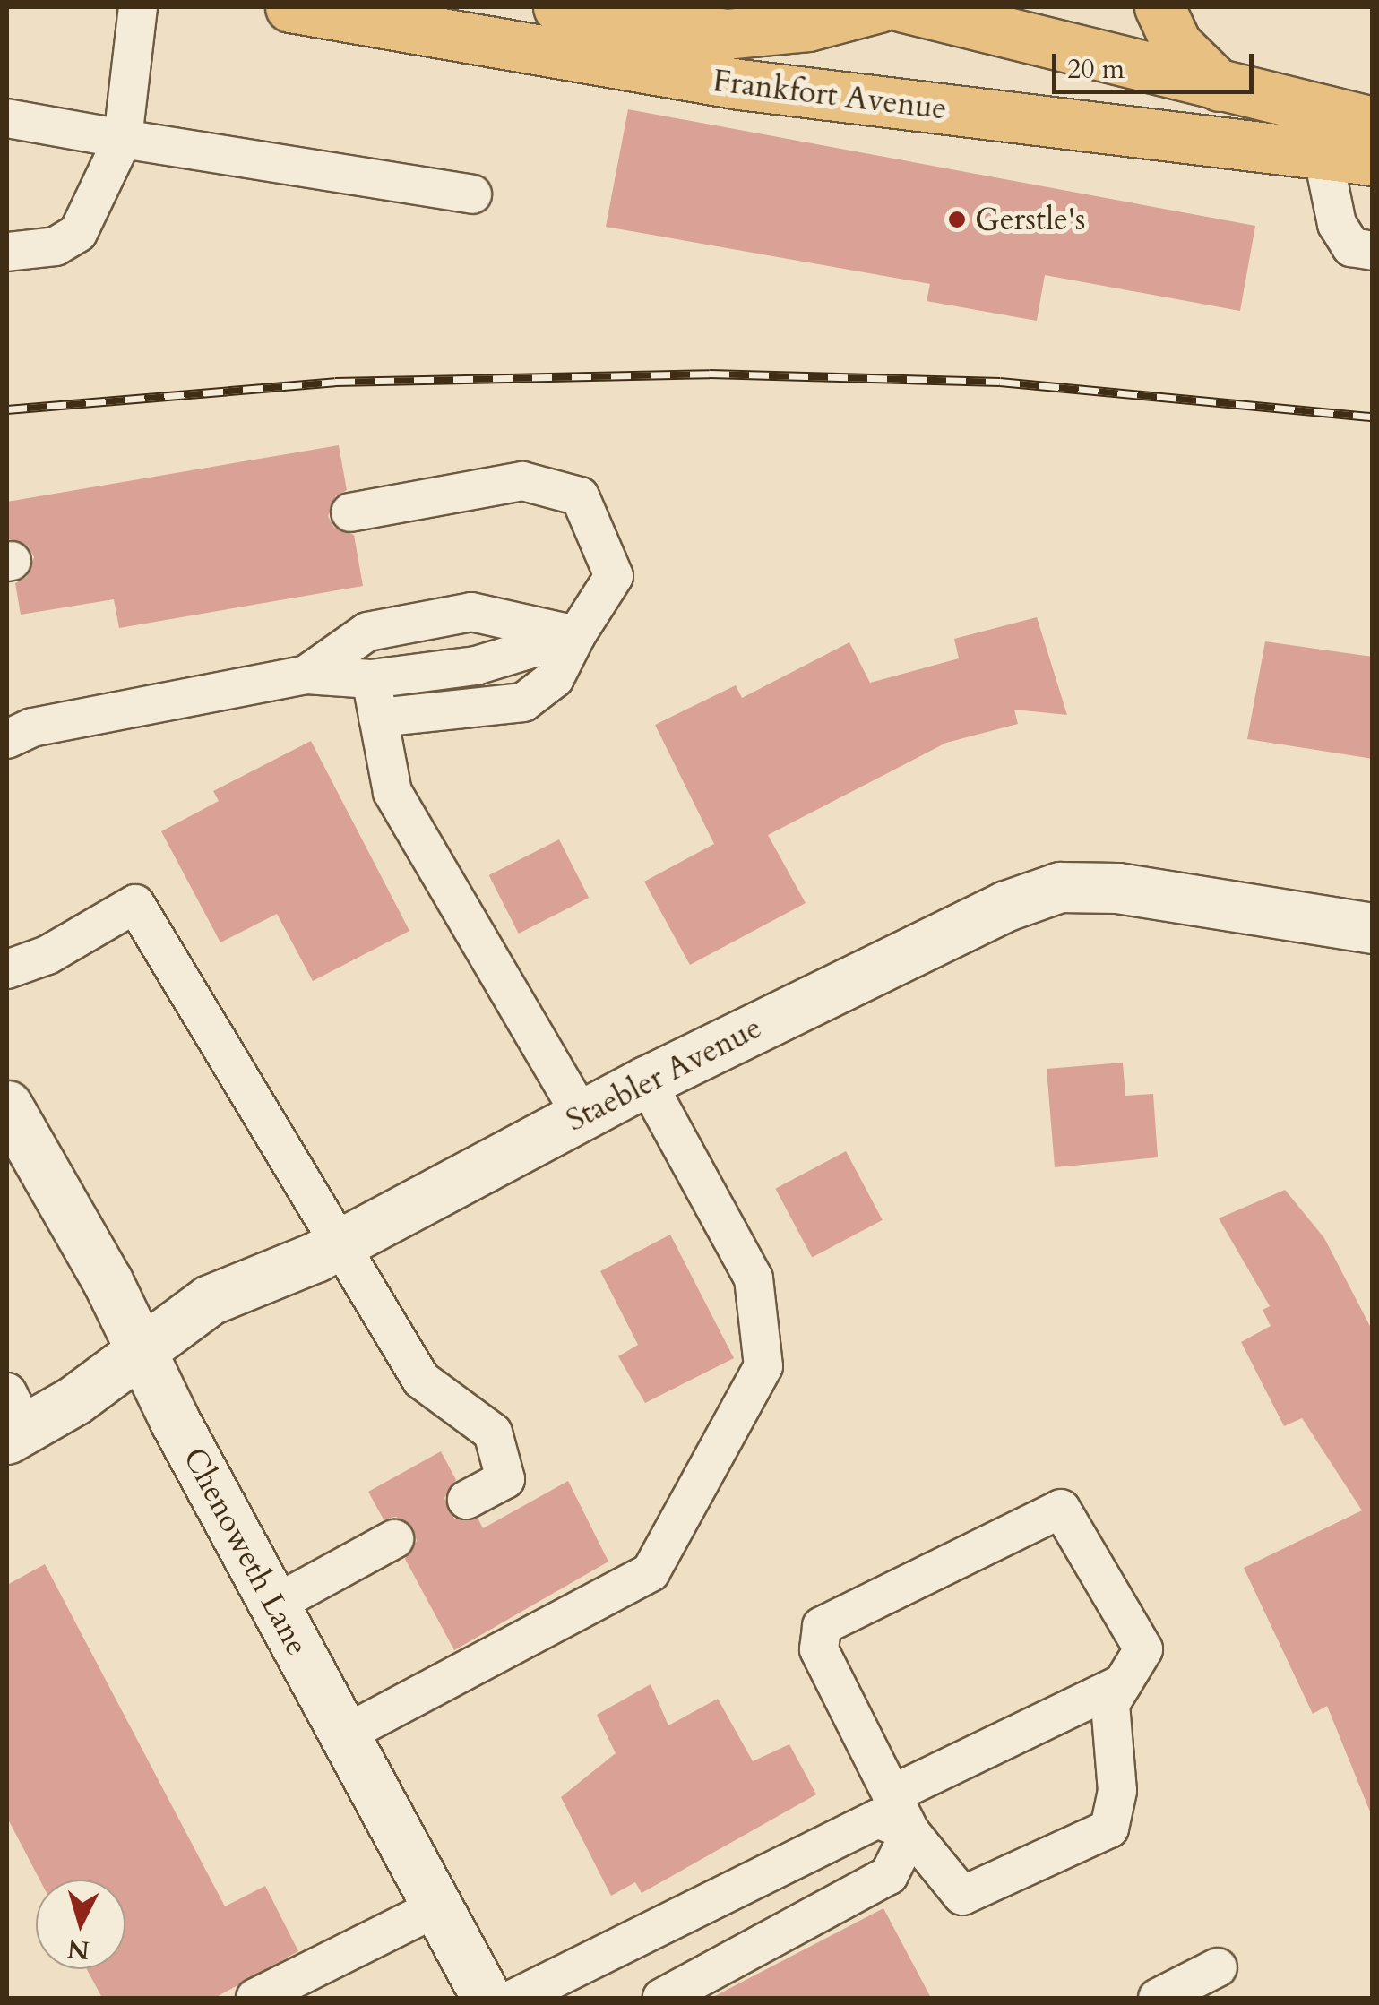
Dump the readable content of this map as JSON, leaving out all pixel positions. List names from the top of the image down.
{
  "streets": {
    "main road": ["Frankfort Avenue"],
    "street": ["Staebler Avenue", "Chenoweth Lane"]
  },
  "crossings": [
    ["Staebler Avenue", "Chenoweth Lane"]
  ],
  "places": ["Gerstle's"],
  "scale_bar": "20 m",
  "north": "bottom"
}
